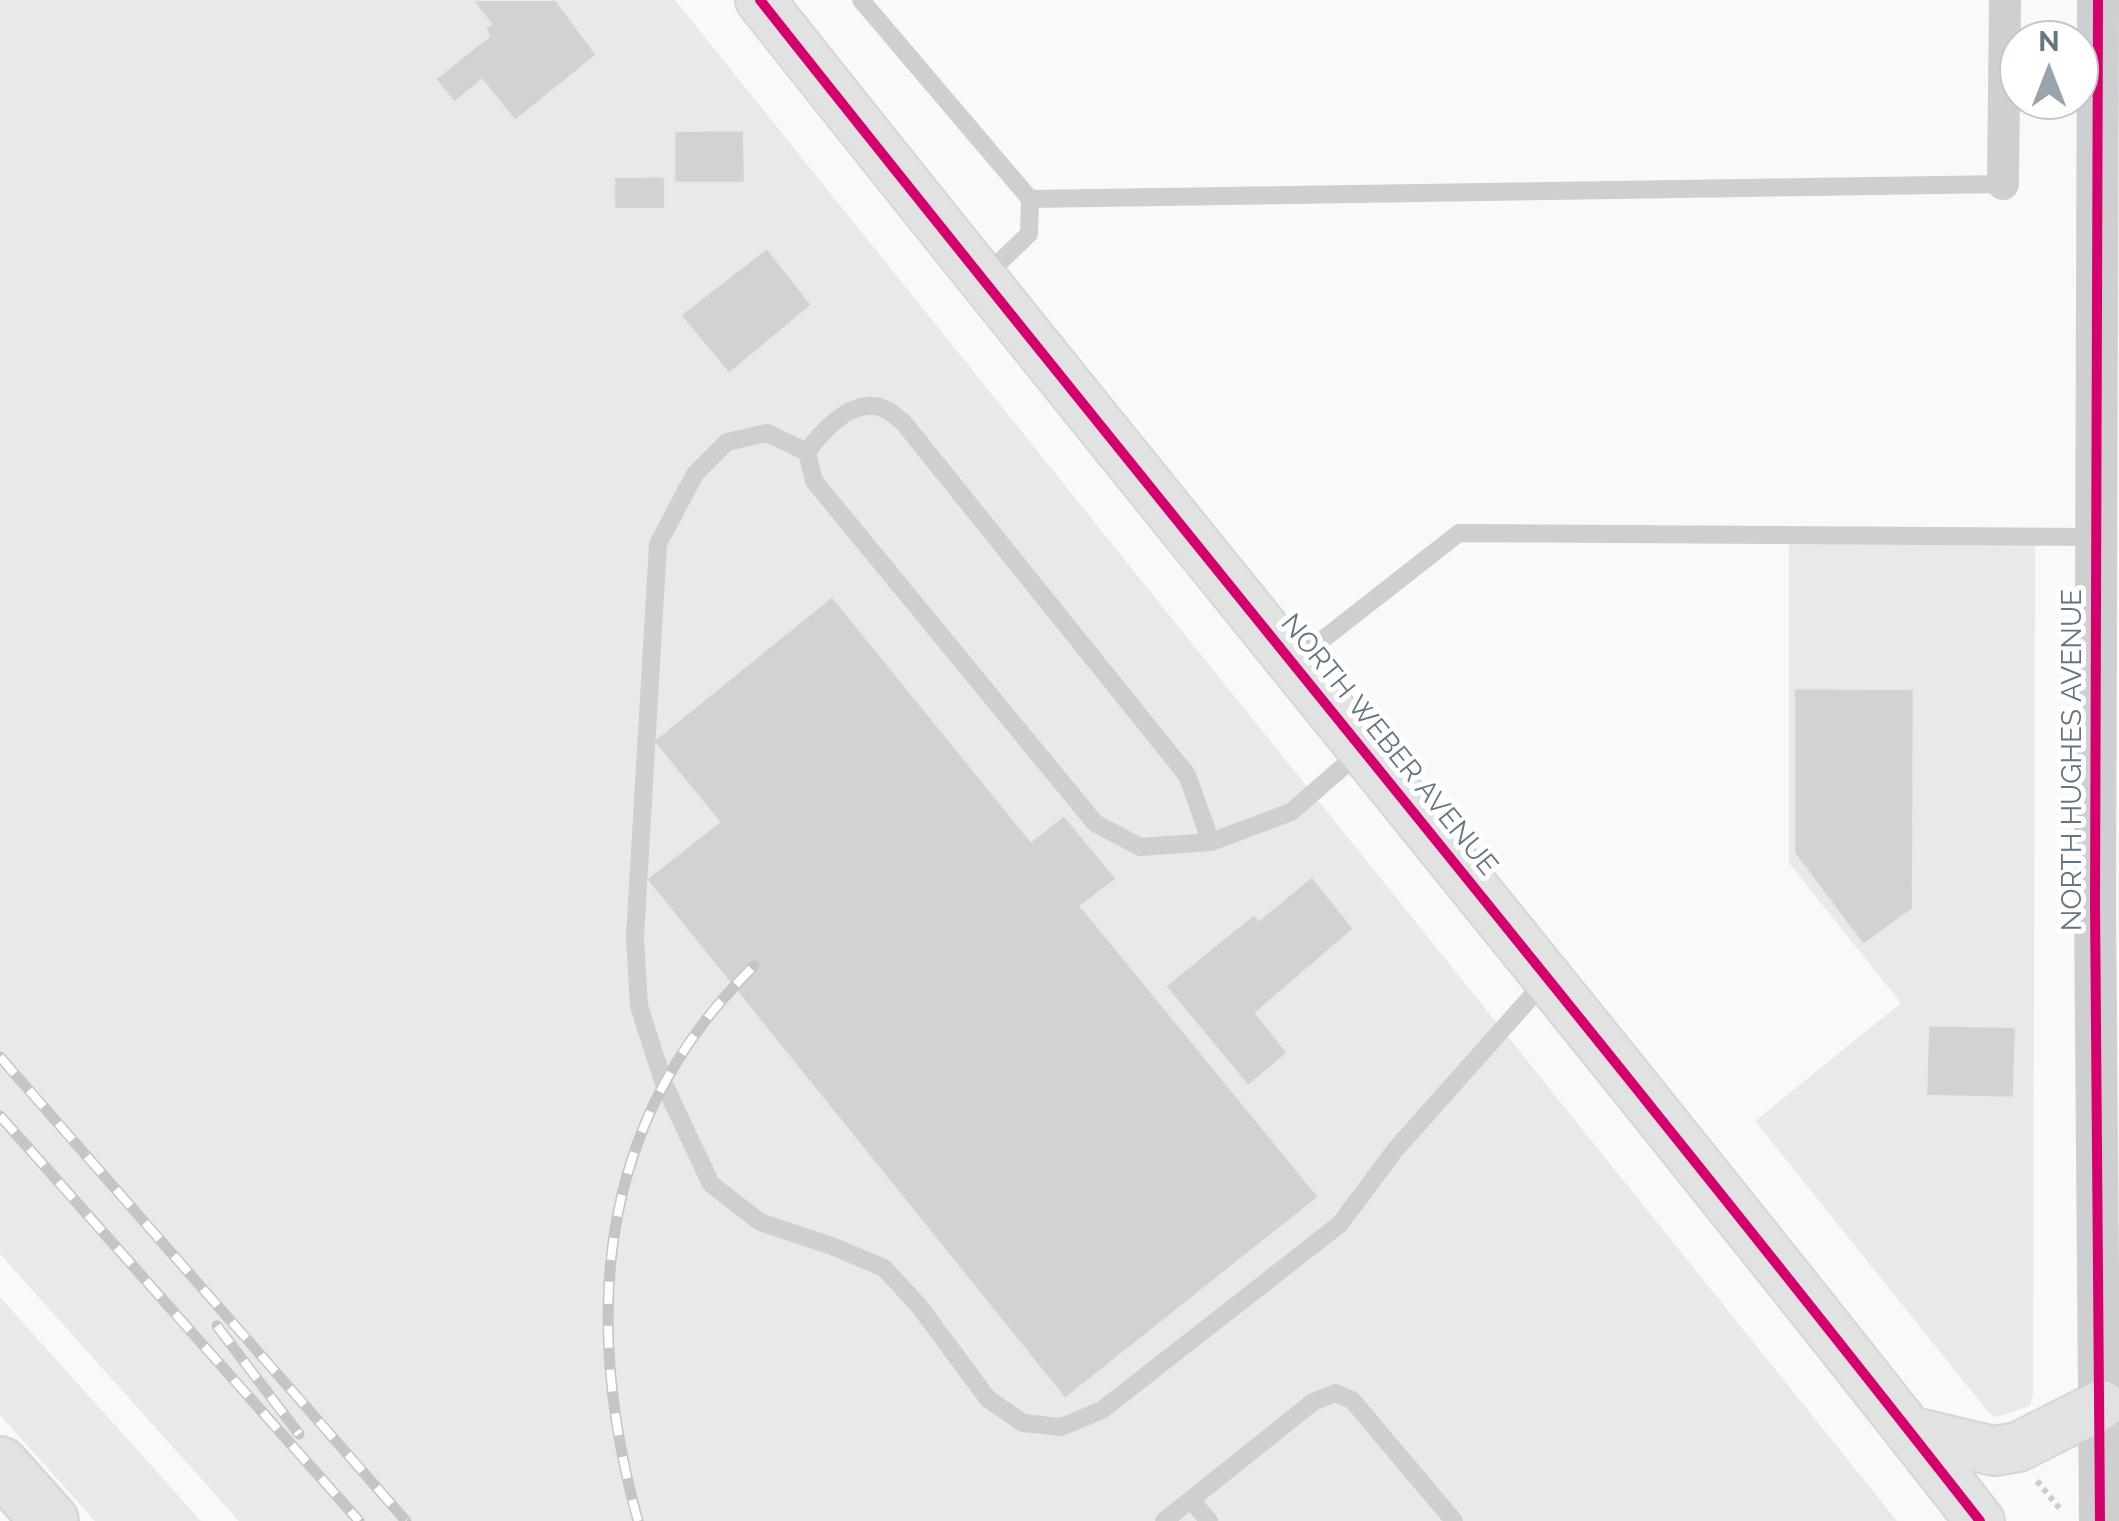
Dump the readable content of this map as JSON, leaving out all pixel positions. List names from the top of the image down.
{
  "streets": {
    "main road": ["NORTH WEBER AVENUE"],
    "street": ["NORTH HUGHES AVENUE"]
  },
  "north": "top"
}
